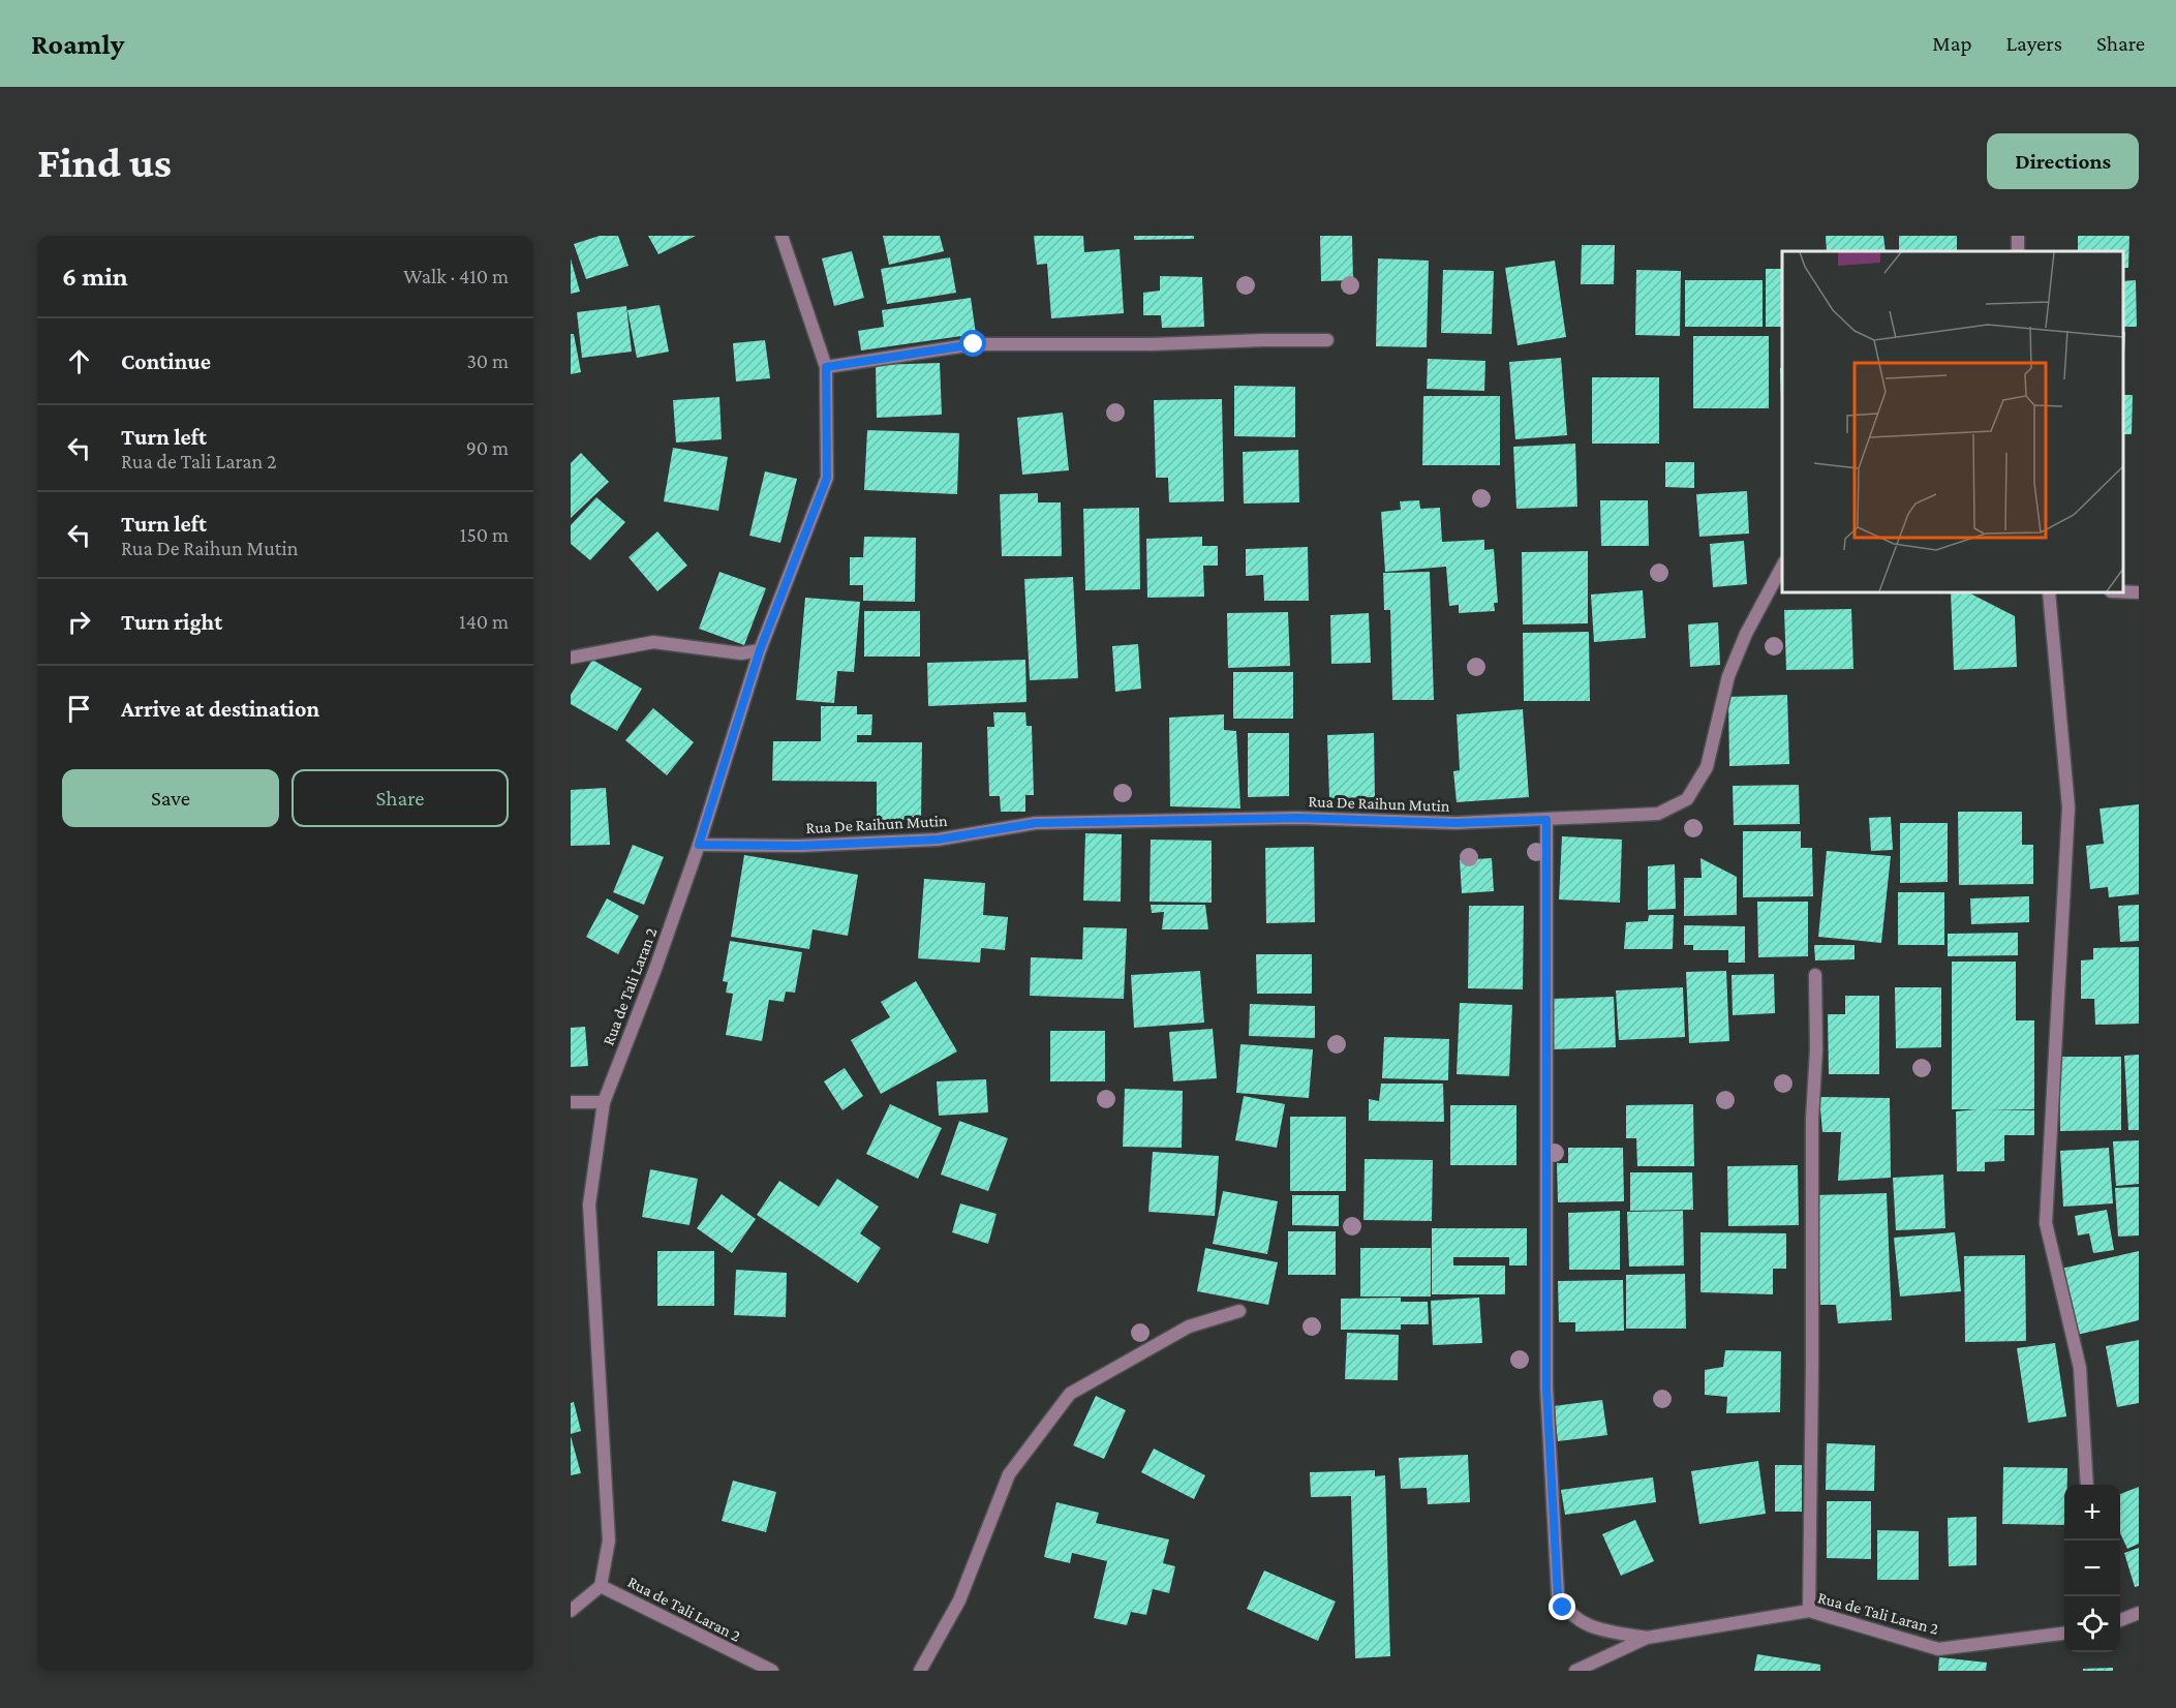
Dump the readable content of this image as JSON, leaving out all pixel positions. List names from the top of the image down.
{
  "streets": {
    "street": ["Rua De Raihun Mutin", "Rua de Tali Laran 2"]
  },
  "crossings": [
    ["Rua De Raihun Mutin", "Rua de Tali Laran 2"]
  ],
  "page": {
    "header": "Roamly",
    "nav": ["Map", "Layers", "Share"],
    "buttons": [
      "Directions",
      ["Save", "Share"]
    ],
    "title": "Find us",
    "heading": ["6 min", "Walk · 410 m"],
    "list": [
      ["Continue", "30 m"],
      ["Turn left", "Rua de Tali Laran 2", "90 m"],
      ["Turn left", "Rua De Raihun Mutin", "150 m"],
      ["Turn right", "140 m"],
      "Arrive at destination"
    ],
    "map_buttons": ["+", "−"]
  }
}
